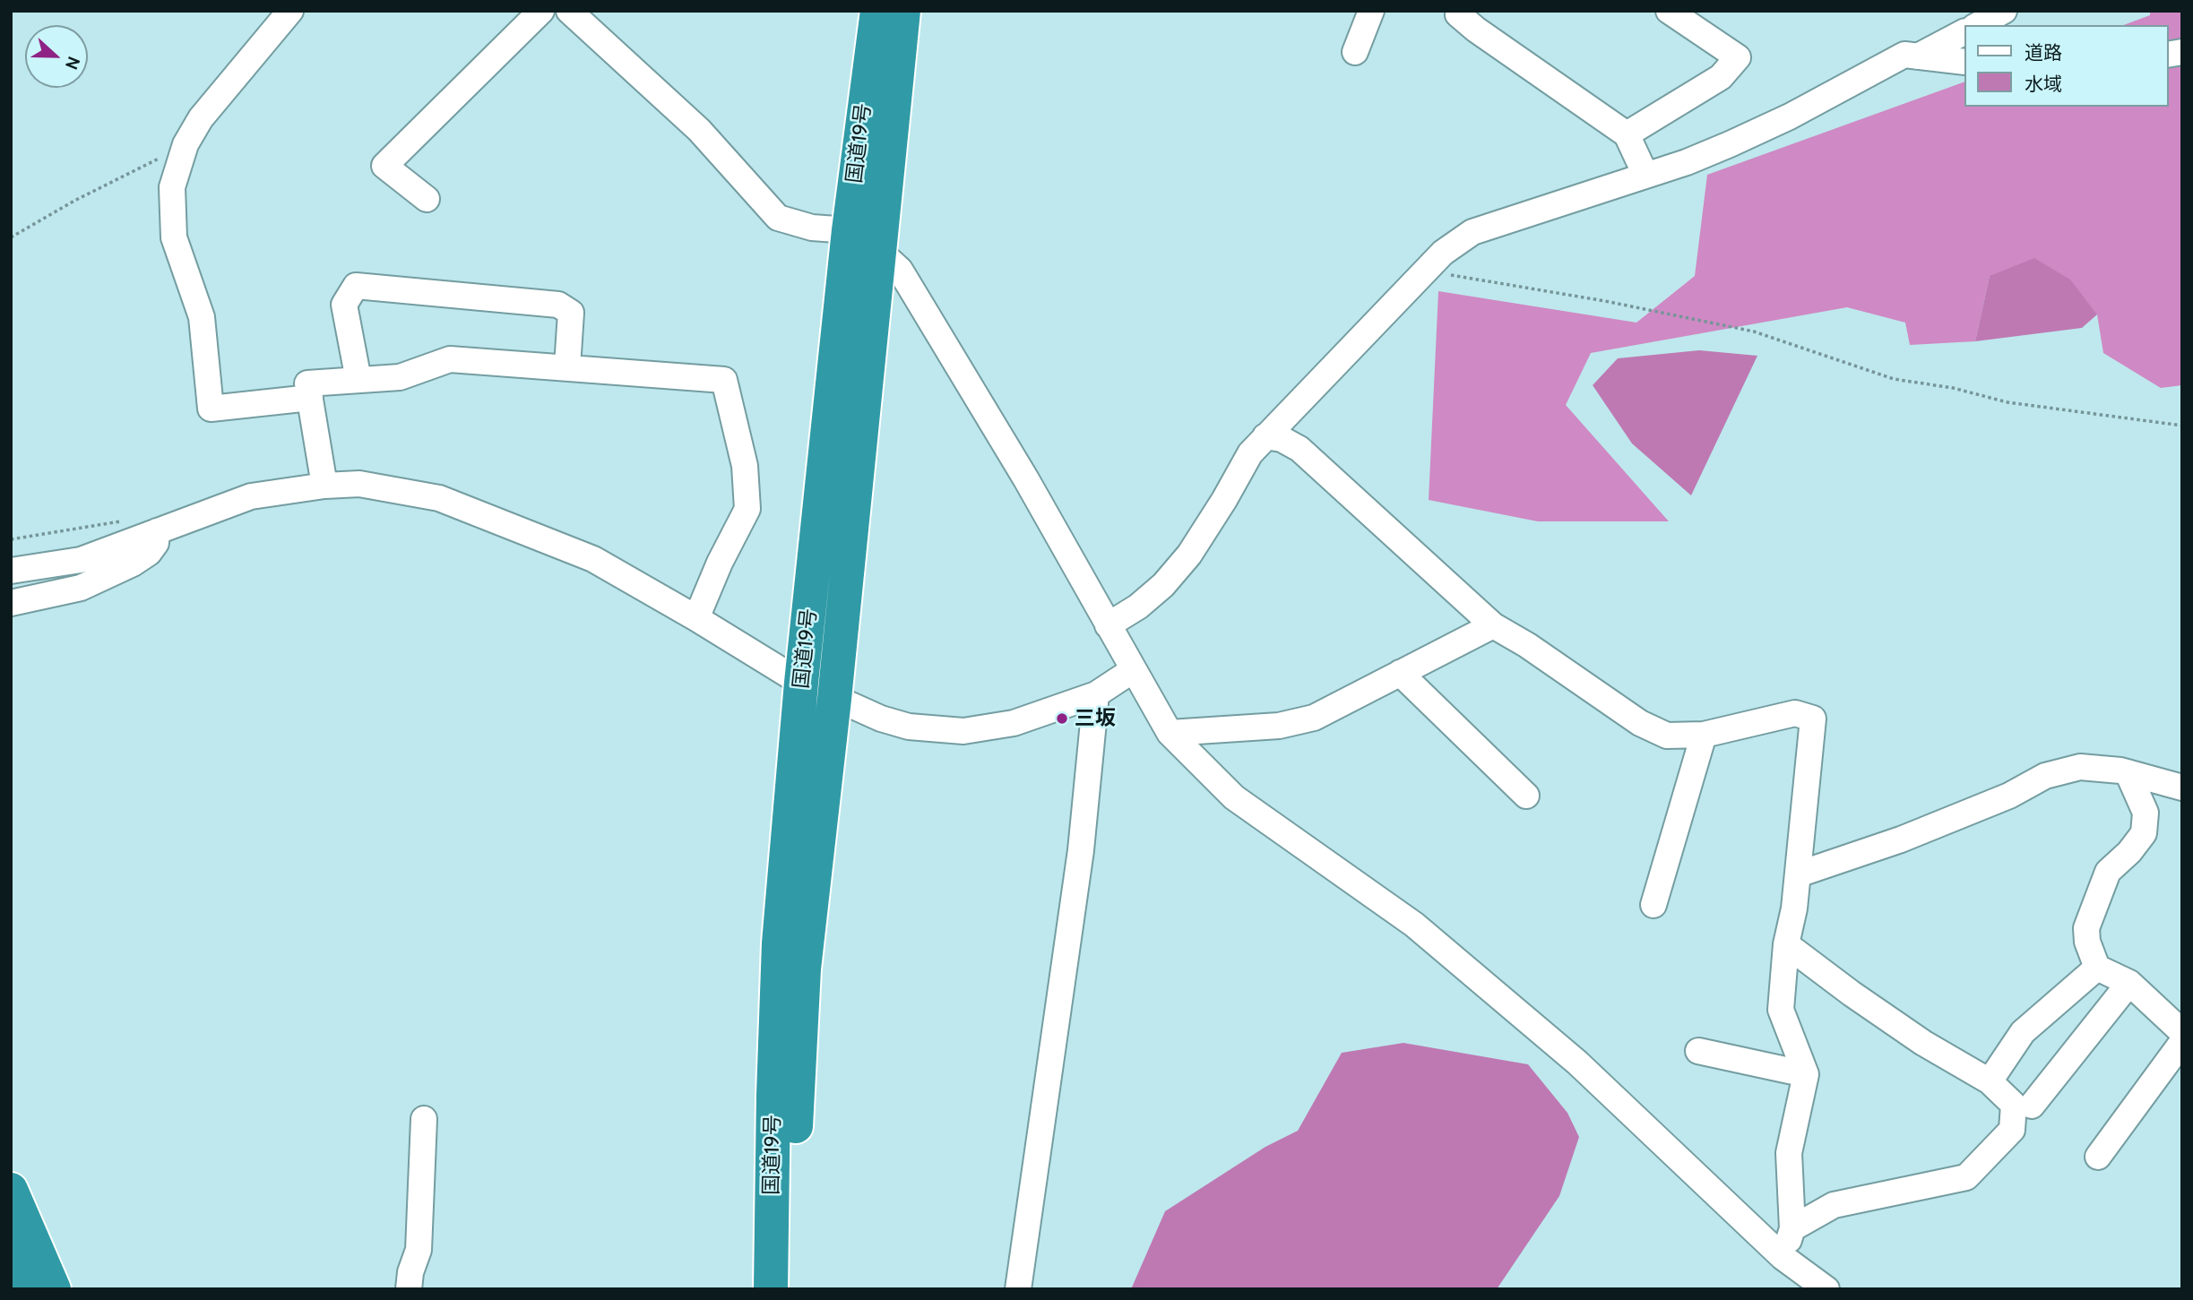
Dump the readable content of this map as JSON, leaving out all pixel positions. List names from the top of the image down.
{
  "streets": {
    "highway": ["国道19号"]
  },
  "places": ["三坂"],
  "legend": ["道路", "水域"],
  "north": "right"
}
